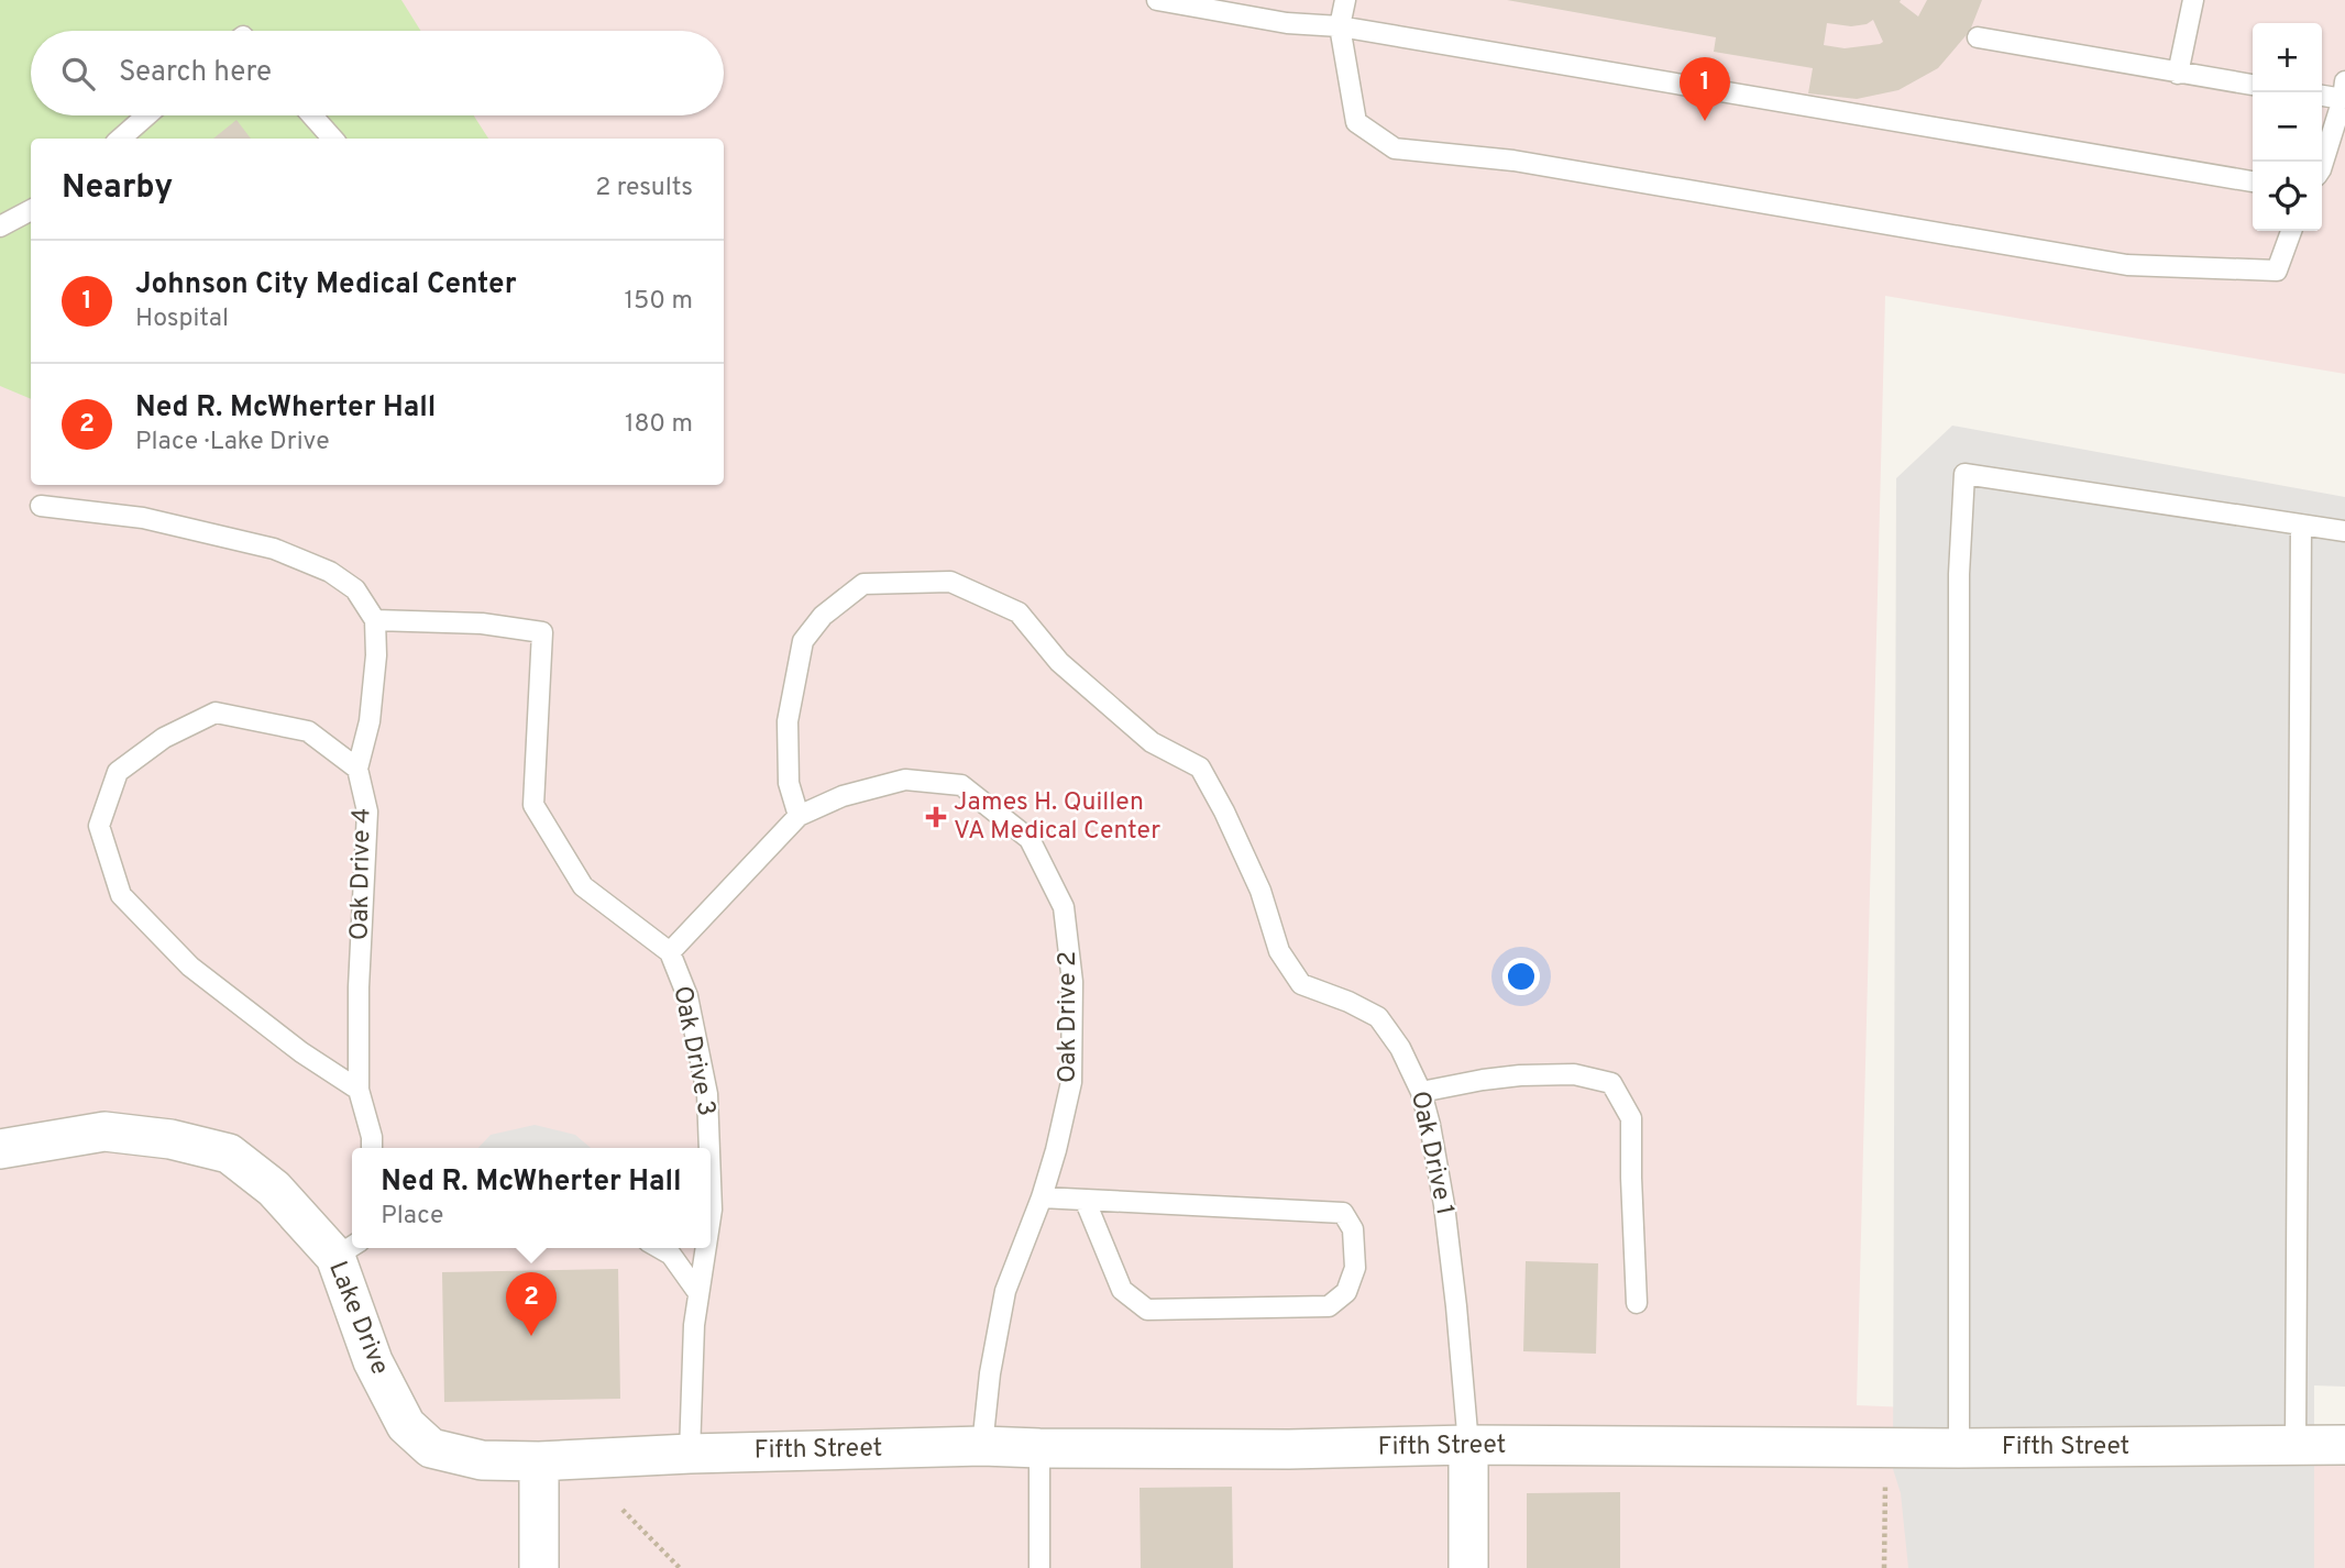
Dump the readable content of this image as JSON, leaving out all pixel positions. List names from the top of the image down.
{
  "streets": {
    "street": ["Lake Drive", "Fifth Street"],
    "lane": [
      "Oak Drive 4",
      "Oak Drive 2",
      "Oak Drive 3",
      "Oak Drive 1"
    ]
  },
  "crossings": [
    ["Oak Drive 2", "Oak Drive 1"],
    ["Oak Drive 2", "Fifth Street"],
    ["Oak Drive 3", "Fifth Street"],
    ["Oak Drive 1", "Fifth Street"],
    ["Lake Drive", "Fifth Street"]
  ],
  "places": {
    "health": ["James H. Quillen VA Medical Center"]
  },
  "page": {
    "map_buttons": ["+", "−"],
    "search": "Search here",
    "pins": ["1", "2"],
    "heading": ["Nearby", "2 results"],
    "list": [
      {
        "mark": "1",
        "name": "Johnson City Medical Center",
        "note": "Hospital",
        "value": "150 m"
      },
      {
        "mark": "2",
        "name": "Ned R. McWherter Hall",
        "note": "Place · Lake Drive",
        "value": "180 m"
      }
    ],
    "popup": ["Ned R. McWherter Hall", "Place"]
  }
}
